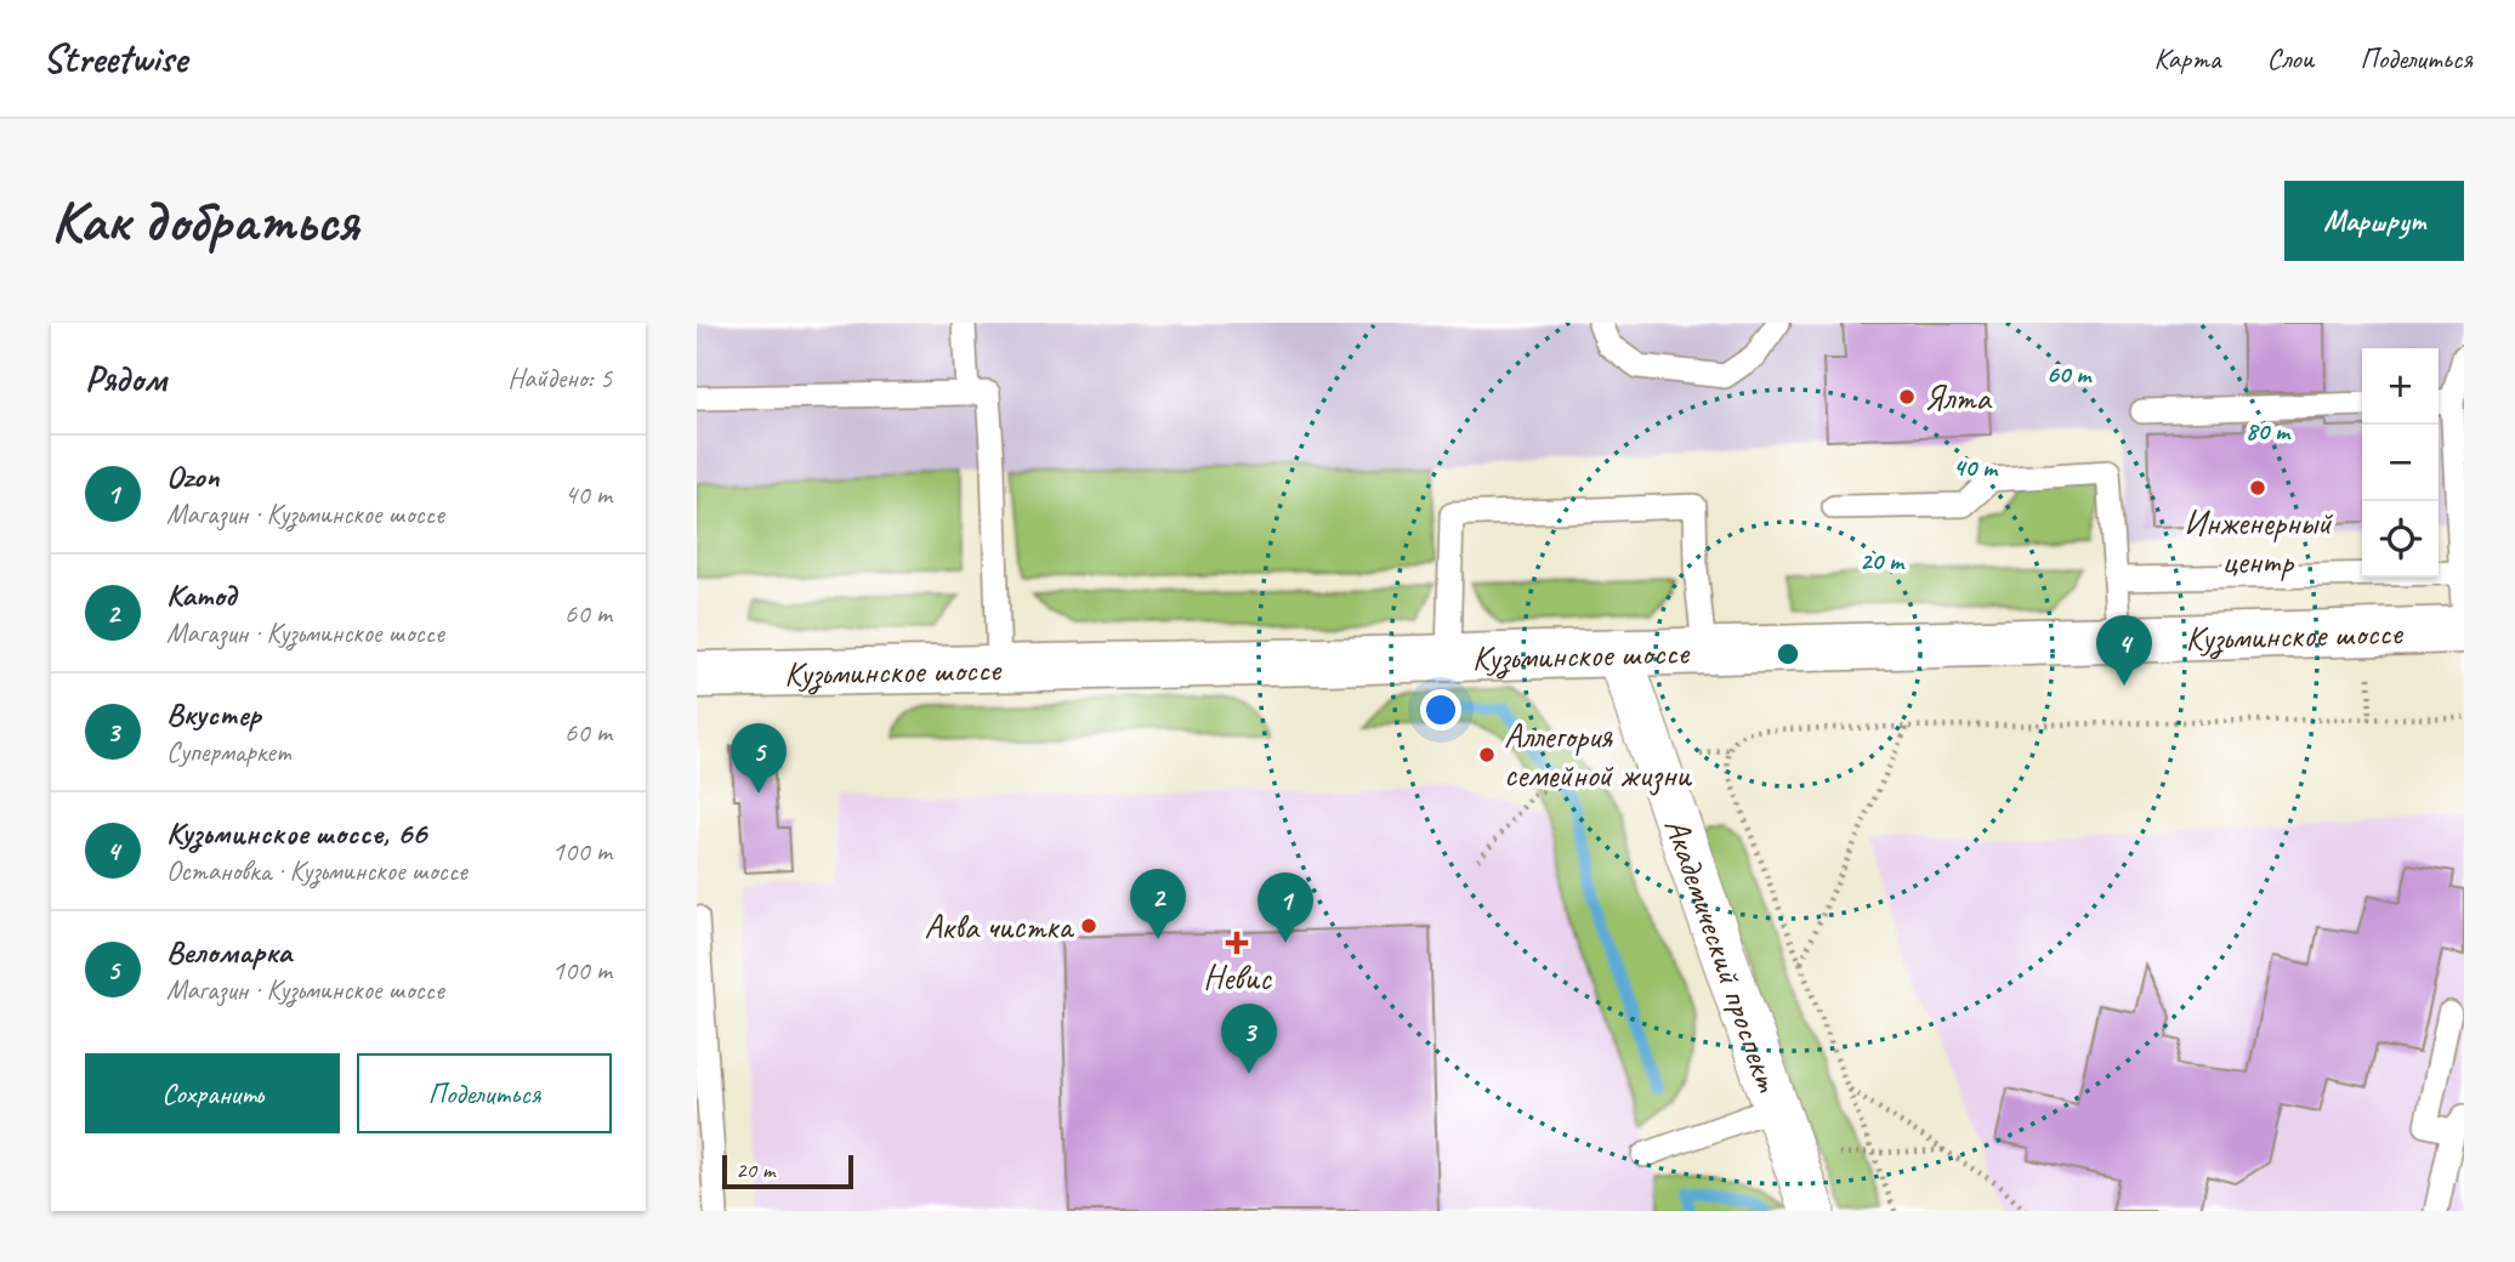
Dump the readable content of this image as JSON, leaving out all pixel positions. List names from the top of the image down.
{
  "streets": {
    "main road": ["Кузьминское шоссе"],
    "street": ["Академический проспект"]
  },
  "crossings": [
    ["Кузьминское шоссе", "Академический проспект"]
  ],
  "places": {
    "other": [
      "Ялта",
      "Инженерный центр",
      "Аллегория семейной жизни",
      "Аква чистка"
    ],
    "health": ["Невис"]
  },
  "scale_bar": "20 m",
  "page": {
    "header": "Streetwise",
    "nav": ["Карта", "Слои", "Поделиться"],
    "buttons": [
      "Маршрут",
      ["Сохранить", "Поделиться"]
    ],
    "title": "Как добраться",
    "heading": ["Рядом", "Найдено: 5"],
    "map_buttons": ["+", "−"],
    "list": [
      {
        "mark": "1",
        "name": "Ozon",
        "note": "Магазин · Кузьминское шоссе",
        "value": "40 m"
      },
      {
        "mark": "2",
        "name": "Катод",
        "note": "Магазин · Кузьминское шоссе",
        "value": "60 m"
      },
      {
        "mark": "3",
        "name": "Вкустер",
        "note": "Супермаркет",
        "value": "60 m"
      },
      {
        "mark": "4",
        "name": "Кузьминское шоссе, 66",
        "note": "Остановка · Кузьминское шоссе",
        "value": "100 m"
      },
      {
        "mark": "5",
        "name": "Веломарка",
        "note": "Магазин · Кузьминское шоссе",
        "value": "100 m"
      }
    ],
    "pins": [
      "4",
      "5",
      "2",
      "1",
      "3"
    ],
    "scale": "20 m"
  },
  "rings": [
    "60 m",
    "80 m",
    "40 m",
    "20 m"
  ]
}
